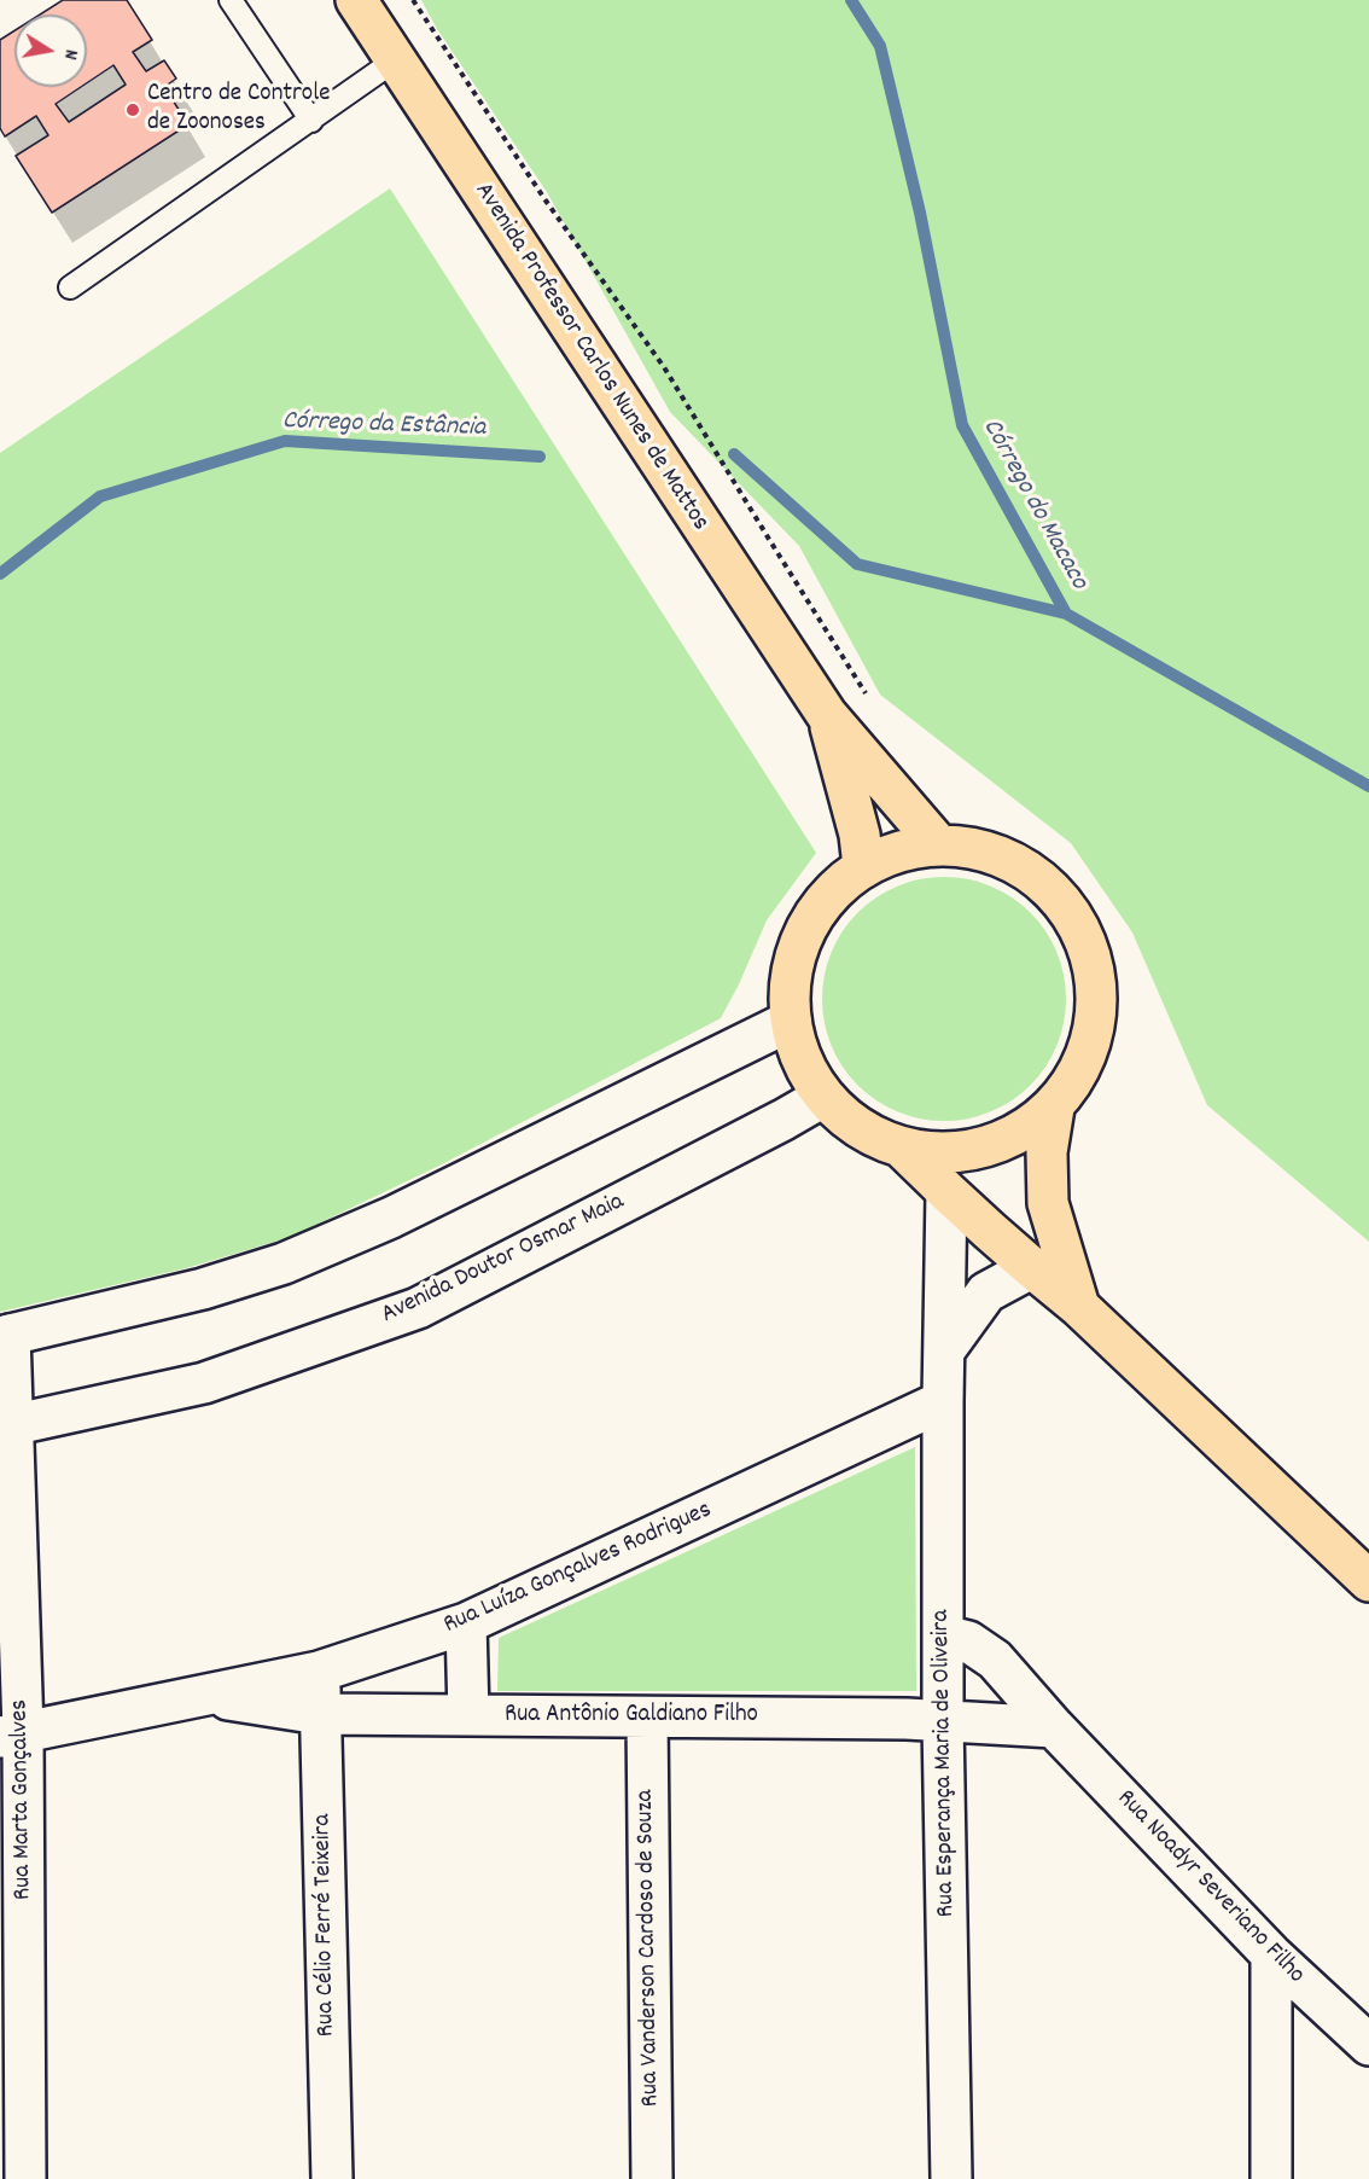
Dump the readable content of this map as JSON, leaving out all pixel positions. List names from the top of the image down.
{
  "streets": {
    "main road": ["Avenida Professor Carlos Nunes de Mattos"],
    "street": [
      "Avenida Doutor Osmar Maia",
      "Rua Luíza Gonçalves Rodrigues",
      "Rua Antônio Galdiano Filho",
      "Rua Esperança Maria de Oliveira",
      "Rua Marta Gonçalves",
      "Rua Noadyr Severiano Filho",
      "Rua Célio Ferré Teixeira",
      "Rua Vanderson Cardoso de Souza"
    ]
  },
  "crossings": [
    ["Avenida Doutor Osmar Maia", "Rua Marta Gonçalves"],
    ["Rua Luíza Gonçalves Rodrigues", "Rua Antônio Galdiano Filho"],
    ["Rua Luíza Gonçalves Rodrigues", "Rua Esperança Maria de Oliveira"],
    ["Rua Luíza Gonçalves Rodrigues", "Rua Marta Gonçalves"],
    ["Rua Luíza Gonçalves Rodrigues", "Rua Célio Ferré Teixeira"],
    ["Rua Antônio Galdiano Filho", "Rua Esperança Maria de Oliveira"],
    ["Rua Antônio Galdiano Filho", "Rua Célio Ferré Teixeira"],
    ["Rua Antônio Galdiano Filho", "Rua Vanderson Cardoso de Souza"],
    ["Rua Esperança Maria de Oliveira", "Rua Noadyr Severiano Filho"]
  ],
  "water": ["Córrego da Estância", "Córrego do Macaco"],
  "places": ["Centro de Controle de Zoonoses"],
  "north": "right"
}
